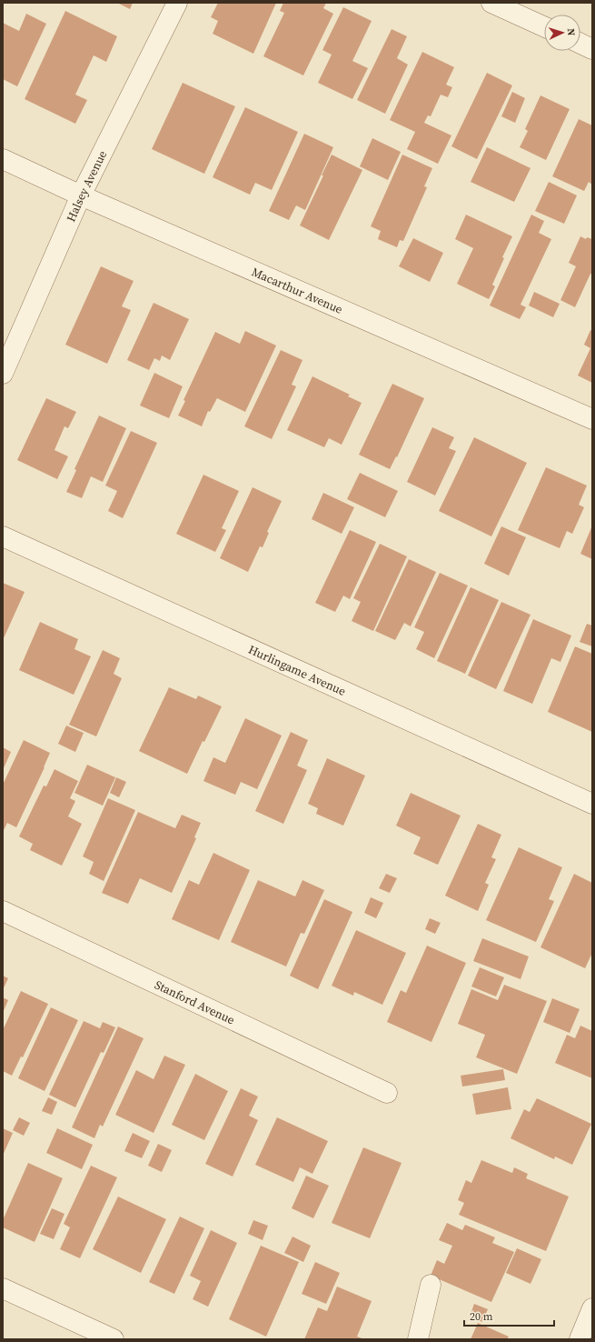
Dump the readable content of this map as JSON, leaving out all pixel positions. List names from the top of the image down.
{
  "streets": {
    "street": [
      "Halsey Avenue",
      "Macarthur Avenue",
      "Hurlingame Avenue",
      "Stanford Avenue"
    ]
  },
  "crossings": [
    ["Halsey Avenue", "Macarthur Avenue"]
  ],
  "scale_bar": "20 m",
  "north": "right"
}
